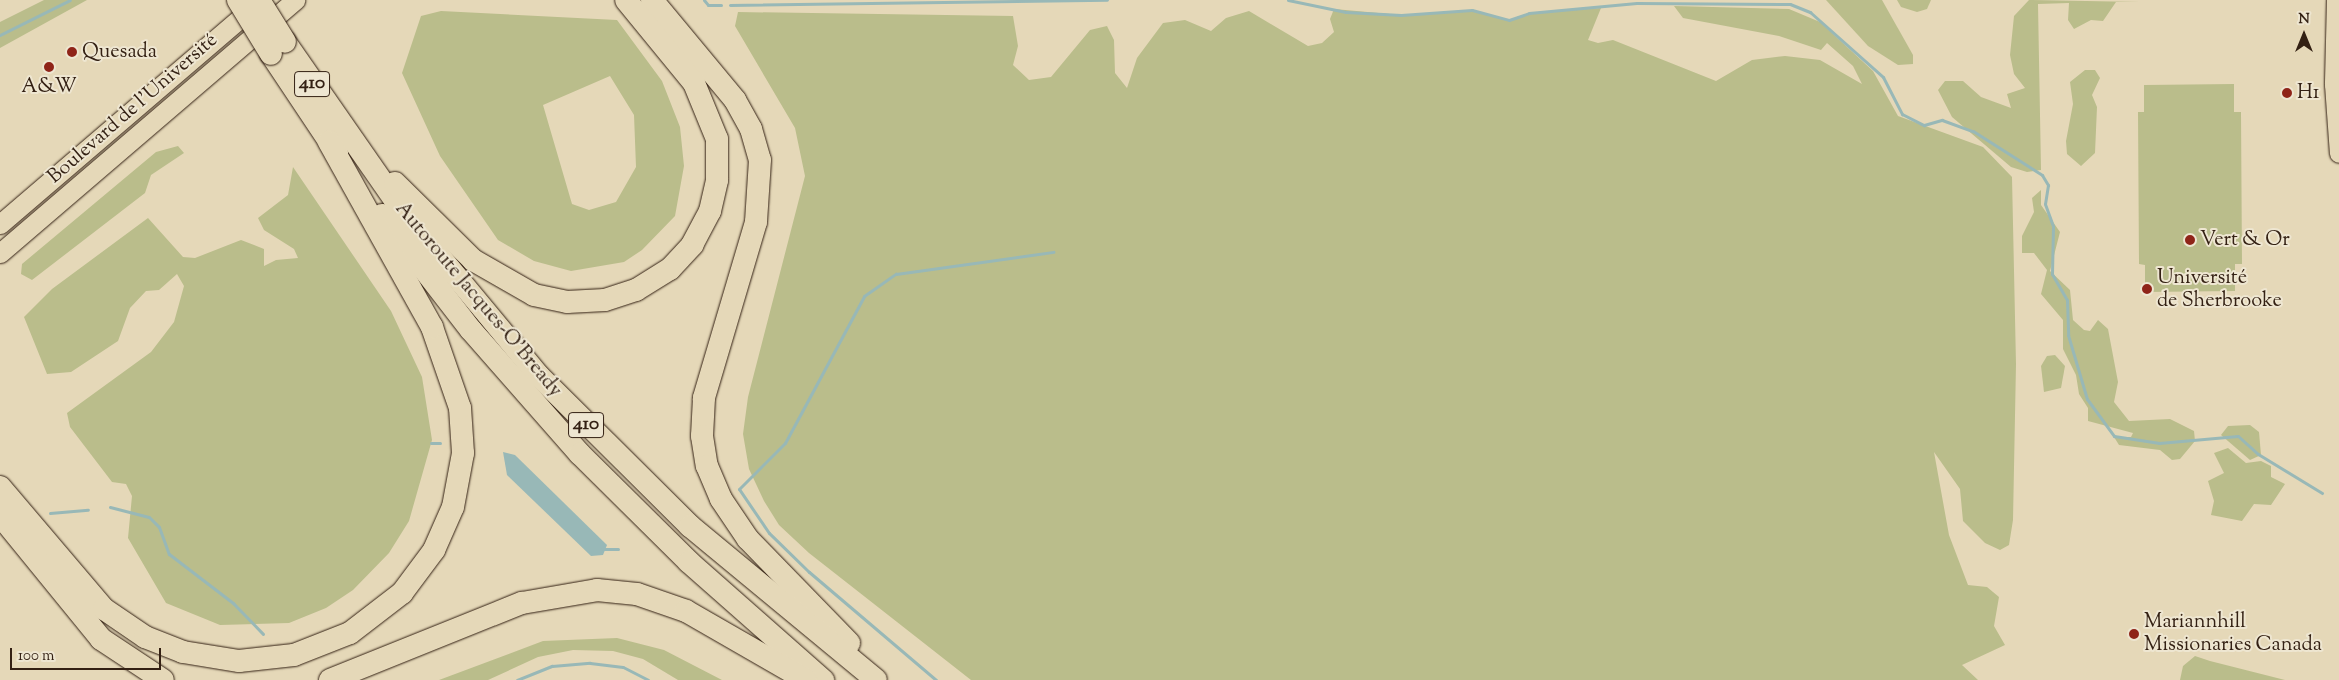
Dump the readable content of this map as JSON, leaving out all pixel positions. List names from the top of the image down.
{
  "streets": {
    "highway": ["410", "Autoroute Jacques-O'Bready"],
    "main road": ["Boulevard de l'Université"]
  },
  "crossings": [
    ["Boulevard de l'Université", "Autoroute Jacques-O'Bready"]
  ],
  "places": [
    "Quesada",
    "A&W",
    "H1",
    "Vert & Or",
    "Université de Sherbrooke",
    "Mariannhill Missionaries Canada"
  ],
  "scale_bar": "100 m",
  "north": "top"
}
